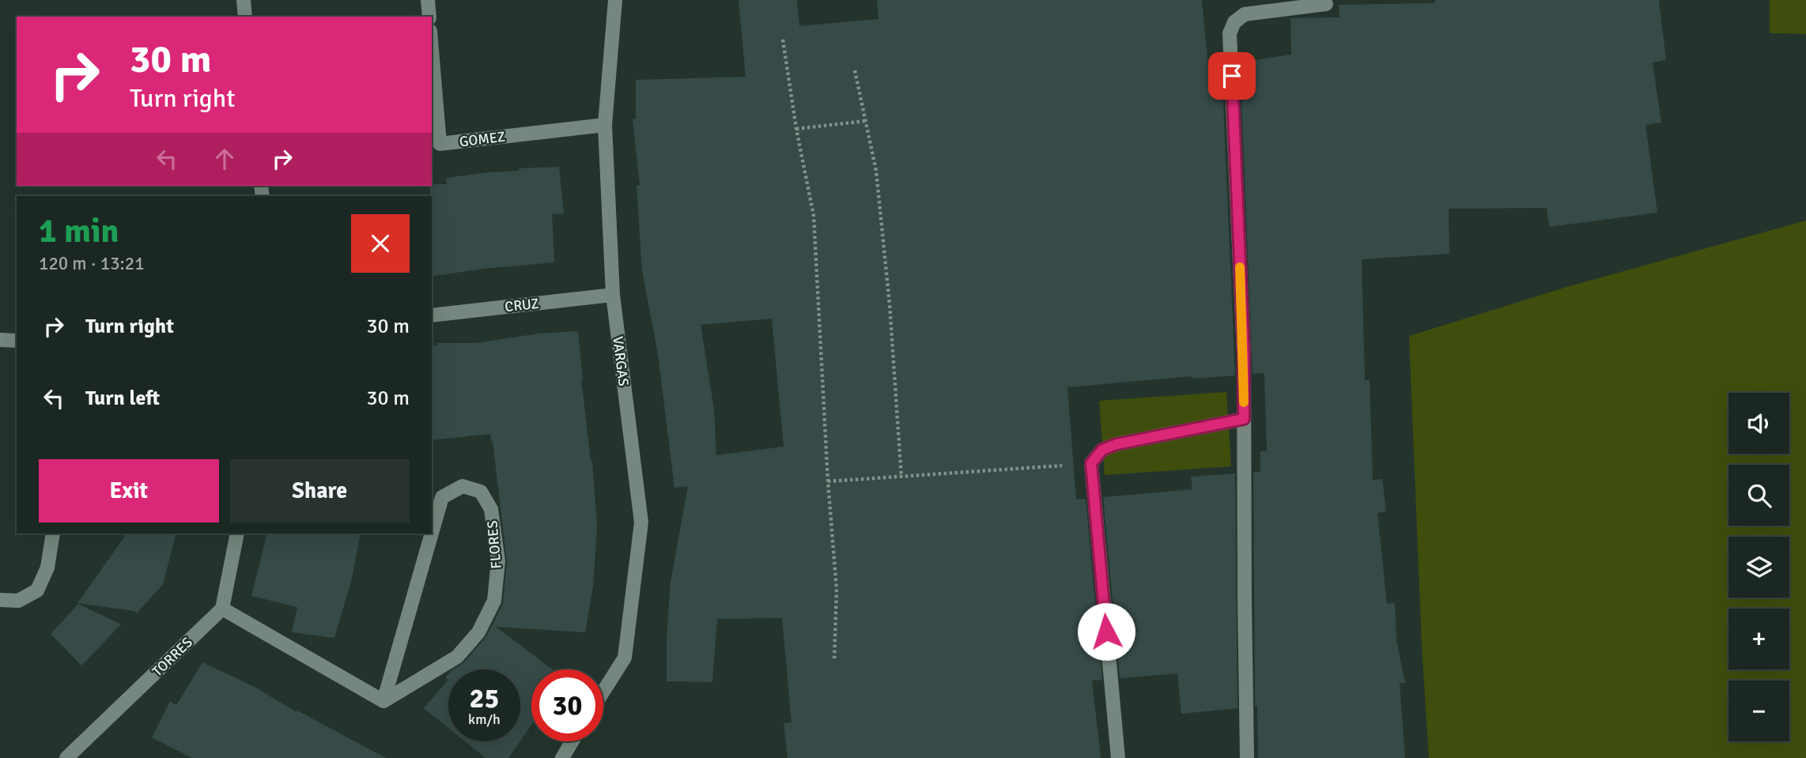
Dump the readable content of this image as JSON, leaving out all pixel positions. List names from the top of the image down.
{
  "streets": {
    "street": [
      "GOMEZ",
      "CRUZ",
      "VARGAS",
      "FLORES",
      "TORRES"
    ]
  },
  "crossings": [
    ["GOMEZ", "VARGAS"],
    ["CRUZ", "VARGAS"]
  ],
  "page": {
    "turn": ["30 m", "Turn right"],
    "heading": ["1 min", "120 m · 13:21"],
    "list": [
      {
        "name": "Turn right",
        "value": "30 m"
      },
      {
        "name": "Turn left",
        "value": "30 m"
      }
    ],
    "map_buttons": ["+", "−"],
    "buttons": ["Exit", "Share"],
    "speed": "25 km/h",
    "limit": "30"
  }
}
